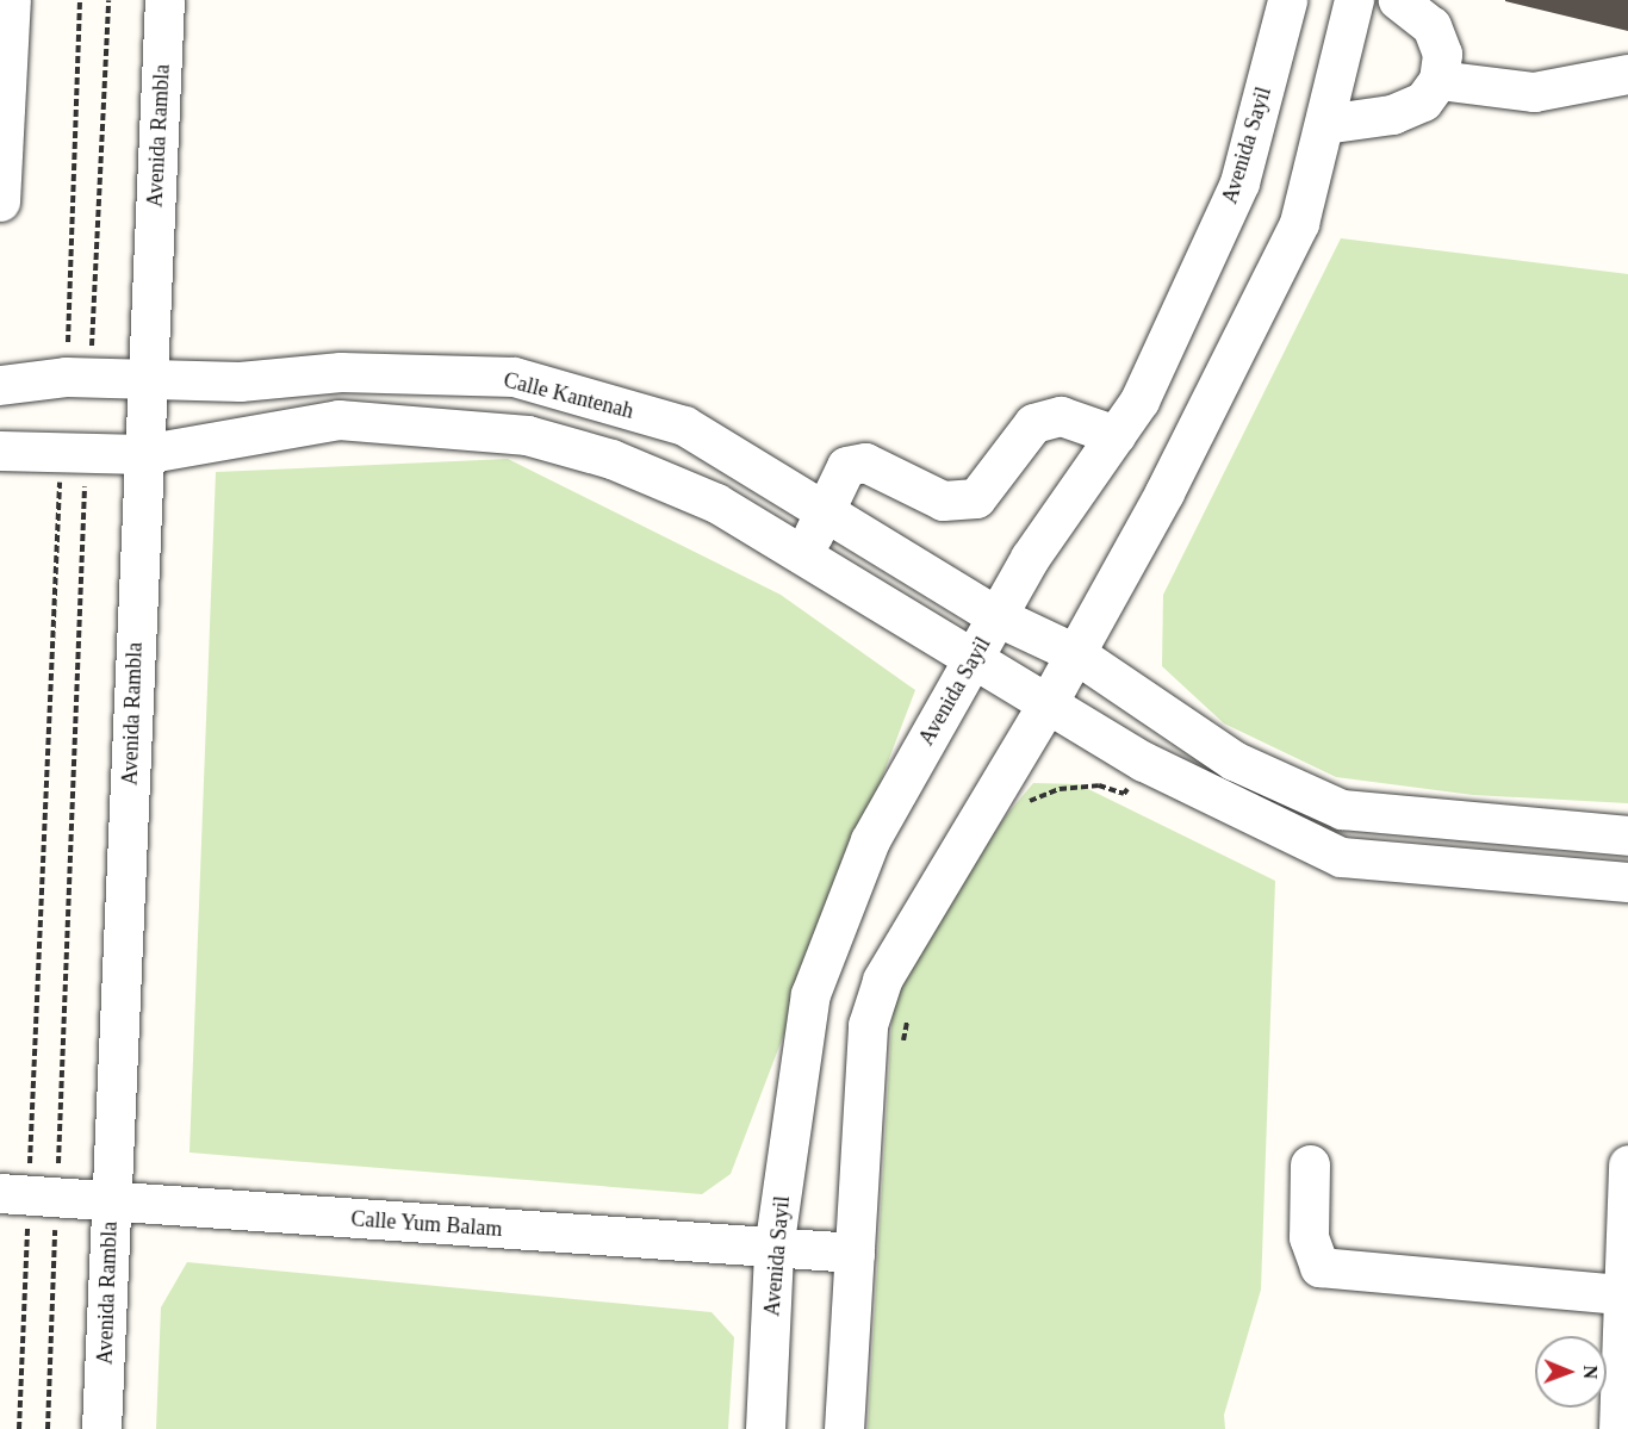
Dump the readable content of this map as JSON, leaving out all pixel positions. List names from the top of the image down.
{
  "streets": {
    "street": [
      "Avenida Rambla",
      "Avenida Sayil",
      "Calle Kantenah",
      "Calle Yum Balam"
    ]
  },
  "crossings": [
    ["Avenida Rambla", "Calle Kantenah"],
    ["Avenida Rambla", "Calle Yum Balam"],
    ["Avenida Sayil", "Calle Kantenah"],
    ["Avenida Sayil", "Calle Yum Balam"]
  ],
  "north": "right"
}
